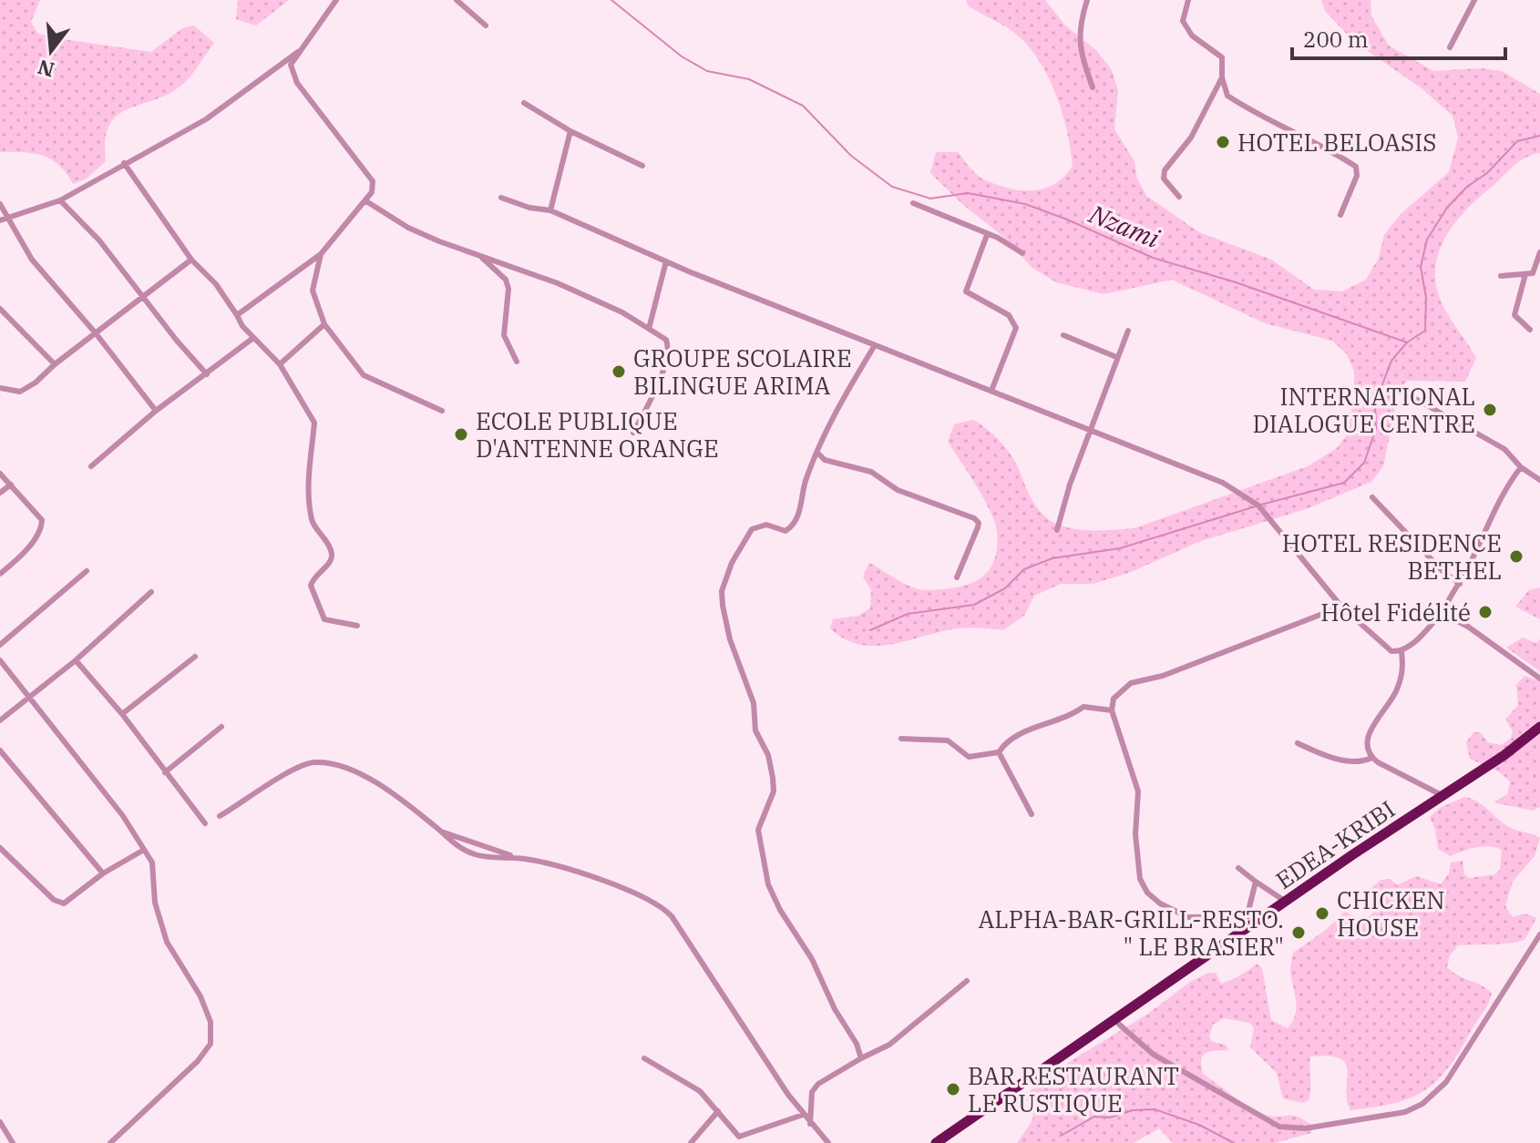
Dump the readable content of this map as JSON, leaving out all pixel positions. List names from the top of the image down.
{
  "streets": {
    "highway": ["EDEA-KRIBI"]
  },
  "water": ["Nzami"],
  "places": [
    "HOTEL BELOASIS",
    "GROUPE SCOLAIRE BILINGUE ARIMA",
    "INTERNATIONAL DIALOGUE CENTRE",
    "ECOLE PUBLIQUE D'ANTENNE ORANGE",
    "HOTEL RESIDENCE BETHEL",
    "Hôtel Fidélité",
    "CHICKEN HOUSE",
    "ALPHA-BAR-GRILL-RESTO. \" LE BRASIER\"",
    "BAR RESTAURANT LE RUSTIQUE"
  ],
  "scale_bar": "200 m",
  "north": "bottom"
}
